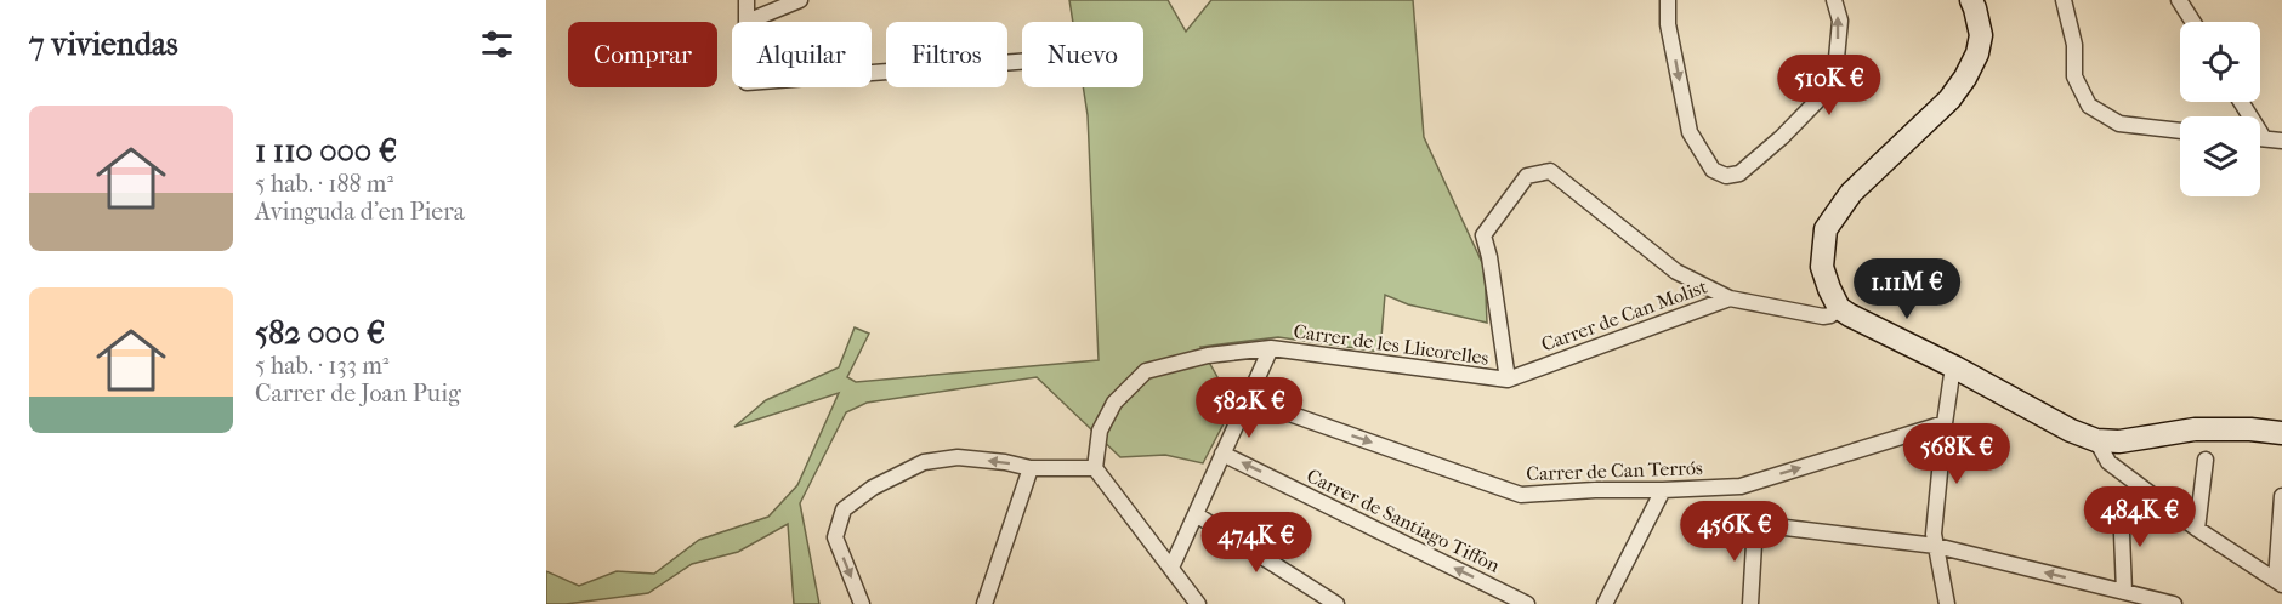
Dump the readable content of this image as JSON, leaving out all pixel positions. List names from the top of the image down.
{
  "streets": {
    "street": [
      "Carrer de Can Molist",
      "Carrer de les Llicorelles",
      "Carrer de Can Terrós",
      "Carrer de Santiago Tiffon"
    ]
  },
  "crossings": [
    ["Carrer de Can Molist", "Carrer de les Llicorelles"]
  ],
  "one_way": ["Carrer de Can Terrós"],
  "page": {
    "heading": "7 viviendas",
    "chip": [
      "Comprar",
      "Alquilar",
      "Filtros",
      "Nuevo"
    ],
    "price": [
      "510K €",
      "1.11M €",
      "582K €",
      "568K €",
      "484K €",
      "456K €",
      "474K €"
    ],
    "list": [
      {
        "name": "1 110 000 €",
        "note": "5 hab. · 188 m² · Avinguda d'en Piera"
      },
      {
        "name": "582 000 €",
        "note": "5 hab. · 133 m² · Carrer de Joan Puig"
      }
    ]
  }
}
